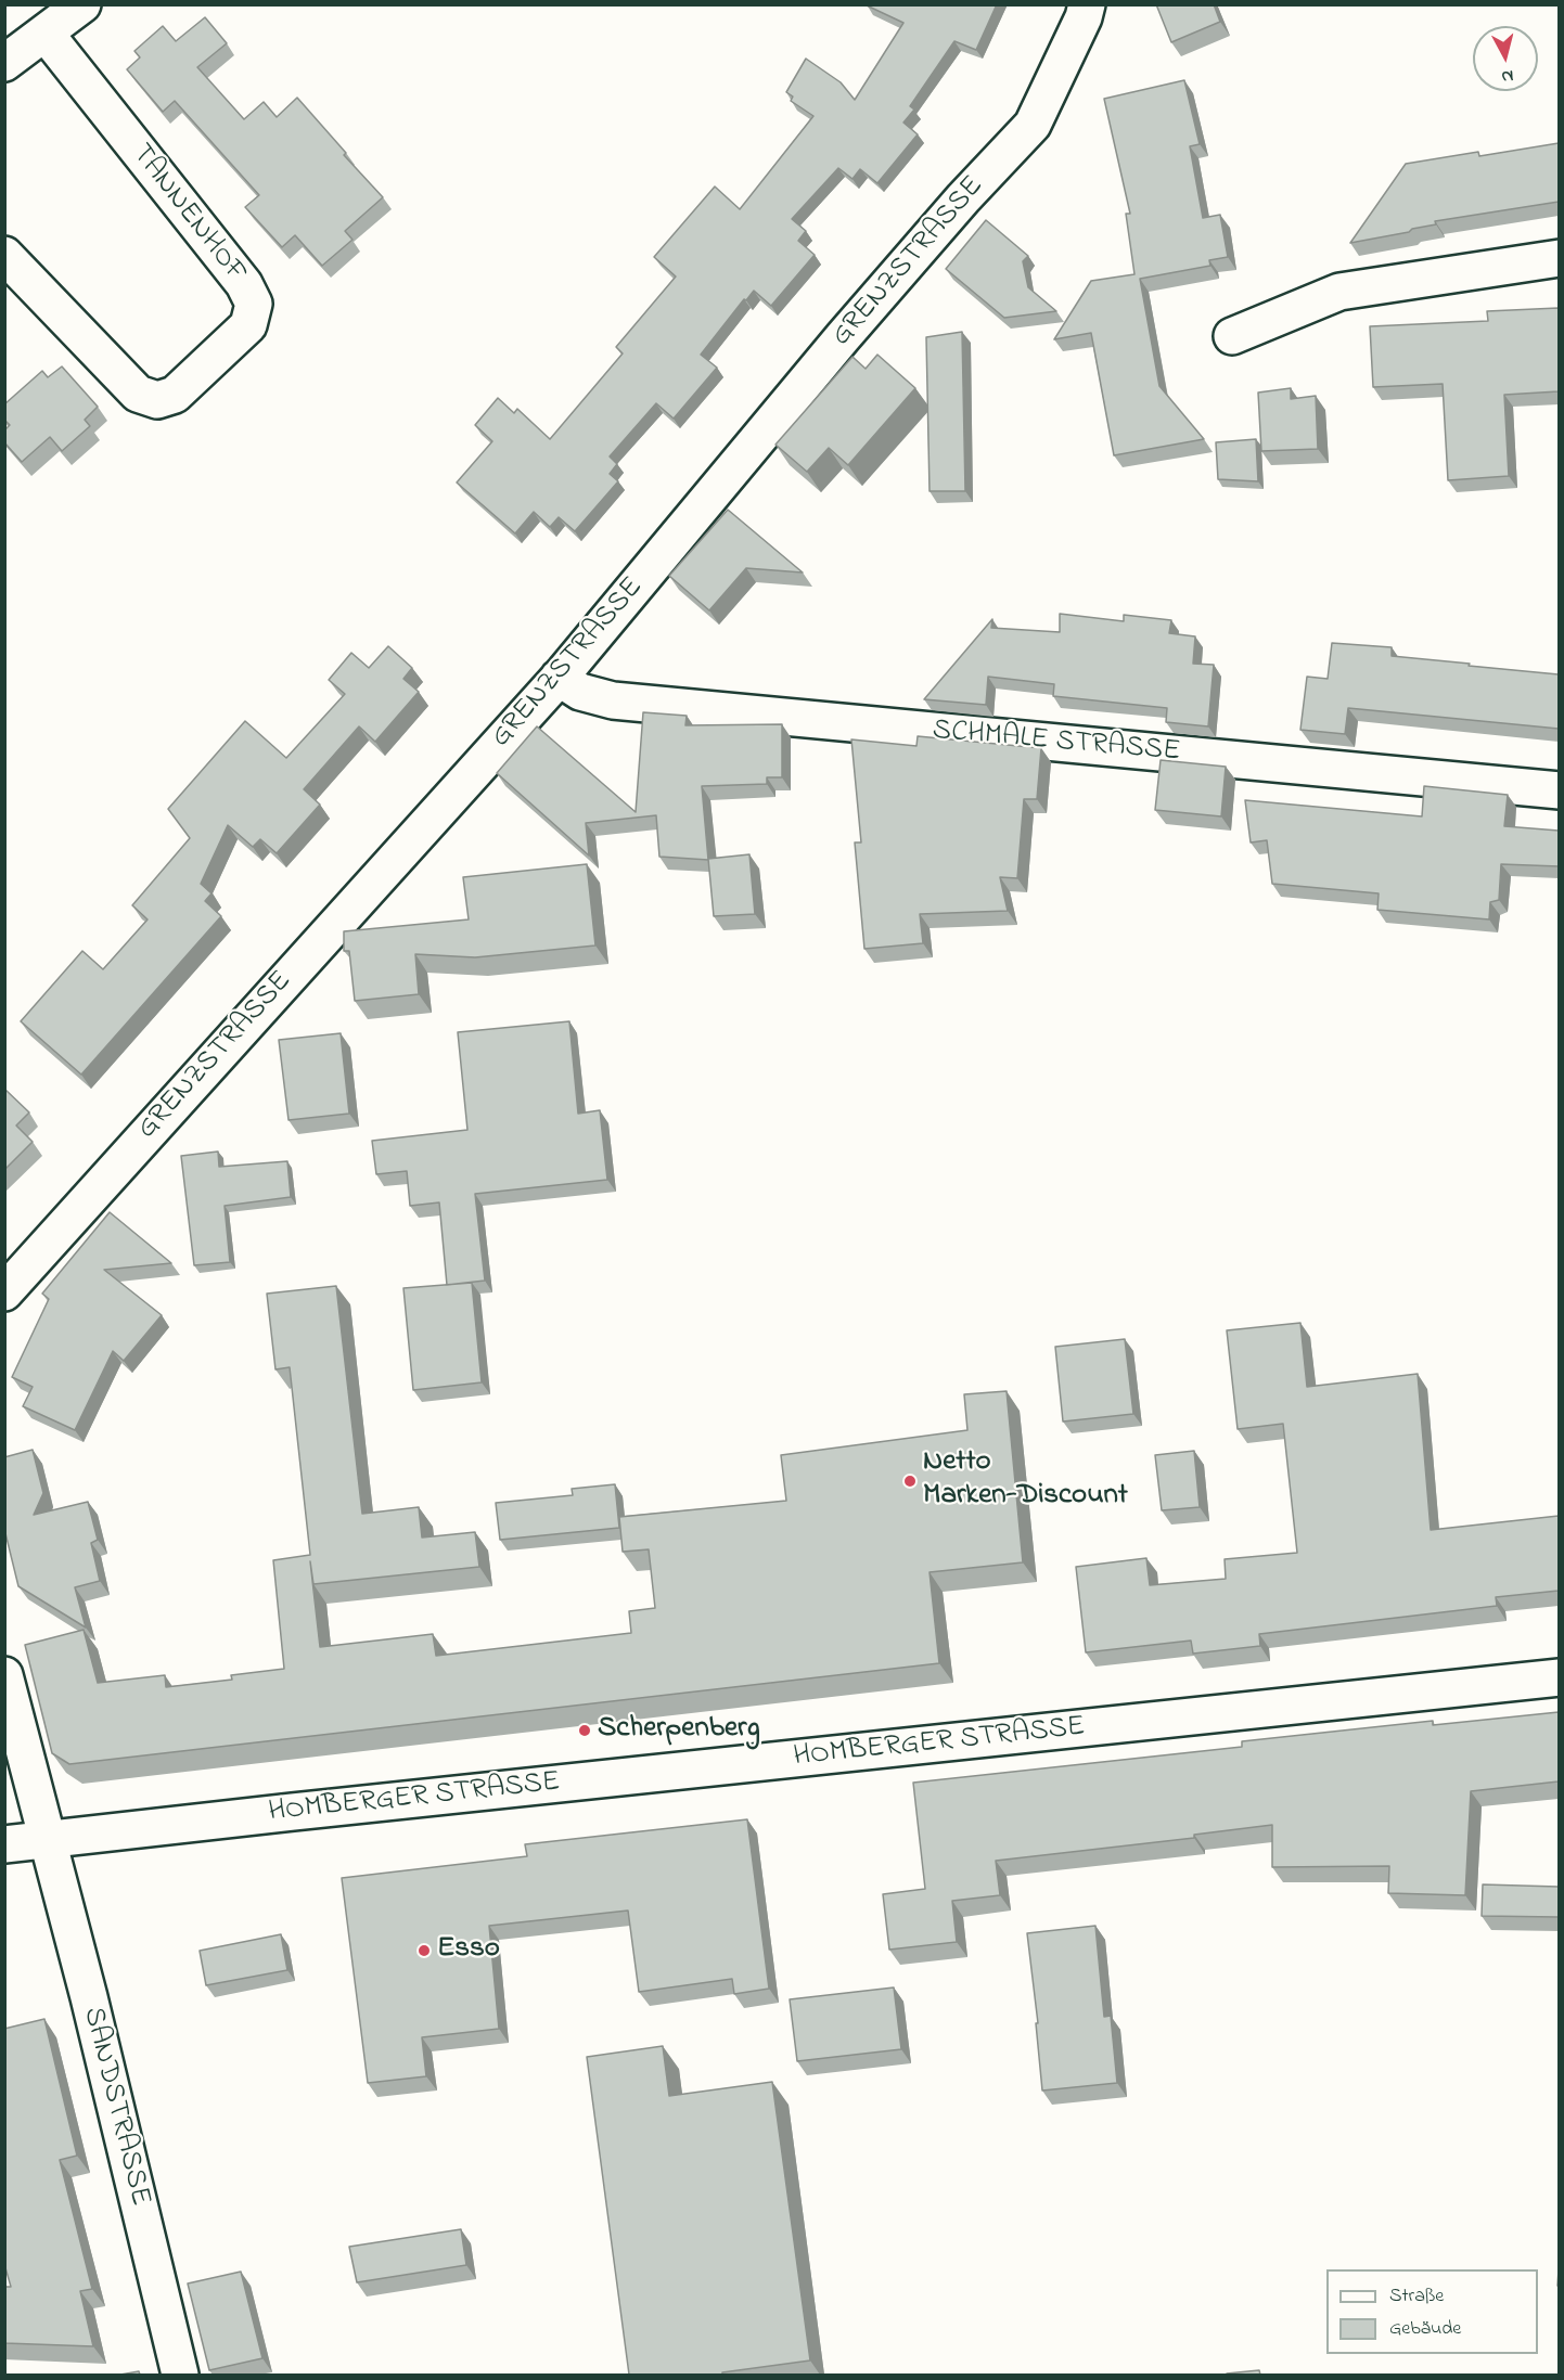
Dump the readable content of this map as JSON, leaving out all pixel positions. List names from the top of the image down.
{
  "streets": {
    "street": [
      "TANNENHOF",
      "GRENZSTRASSE",
      "SCHMALE STRASSE",
      "HOMBERGER STRASSE",
      "SANDSTRASSE"
    ]
  },
  "crossings": [
    ["GRENZSTRASSE", "SCHMALE STRASSE"],
    ["HOMBERGER STRASSE", "SANDSTRASSE"]
  ],
  "places": ["Netto Marken-Discount", "Scherpenberg", "Esso"],
  "legend": ["Straße", "Gebäude"],
  "north": "bottom"
}
